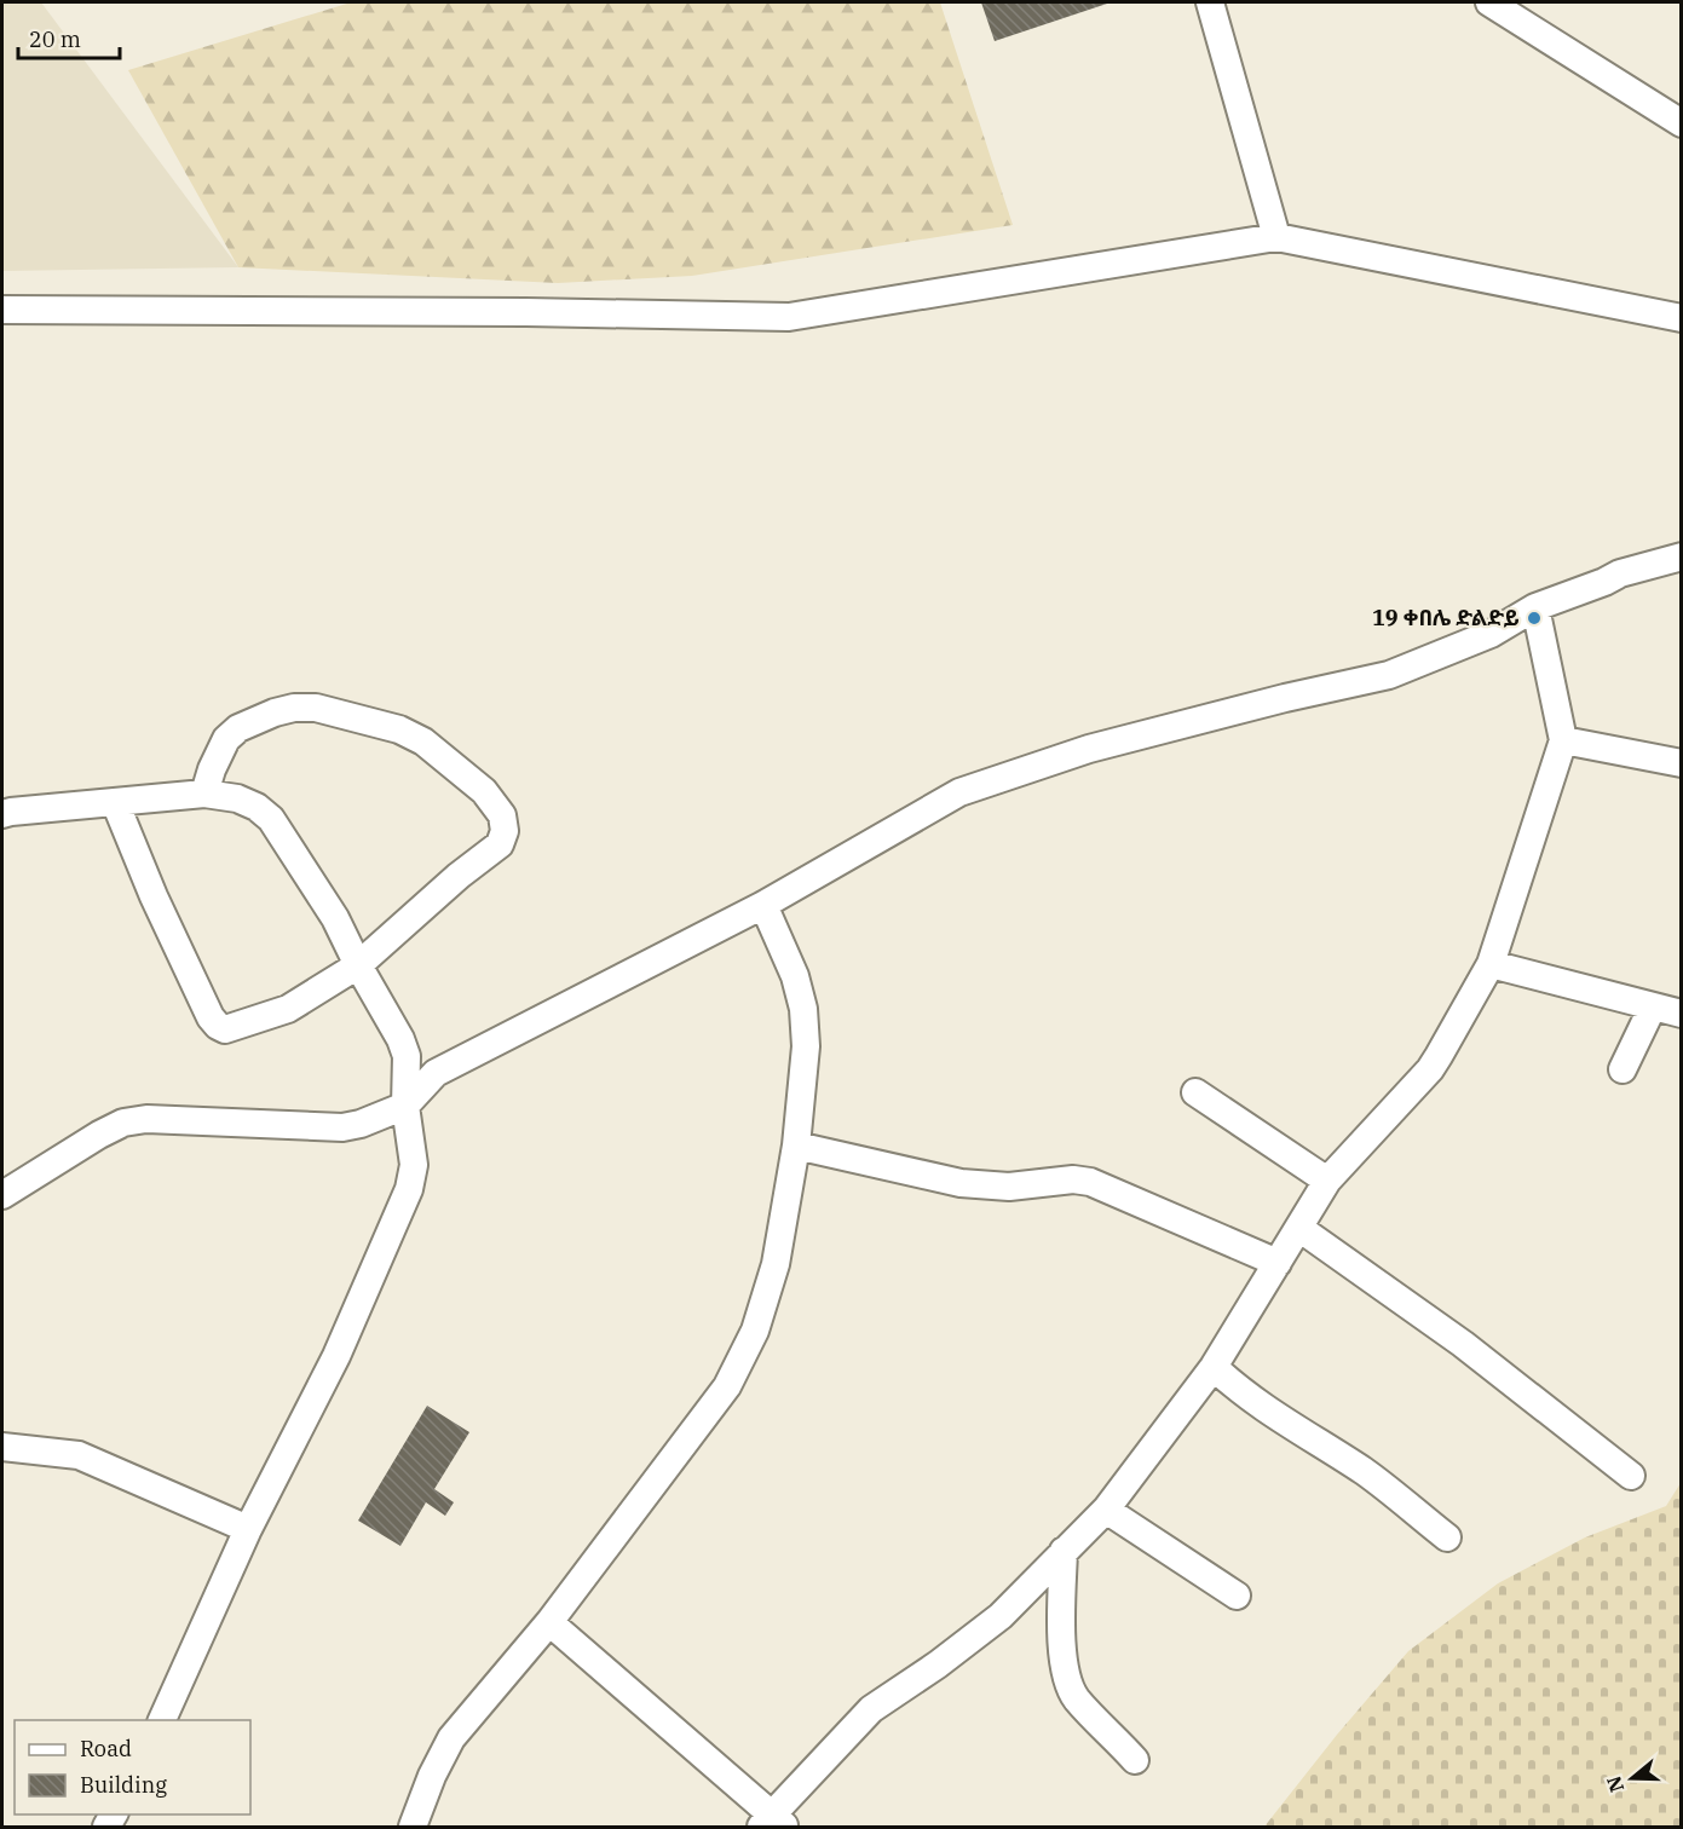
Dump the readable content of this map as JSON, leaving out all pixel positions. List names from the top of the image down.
{
  "places": ["19 ቀበሌ ድልድይ"],
  "legend": ["Road", "Building"],
  "scale_bar": "20 m",
  "north": "left"
}
